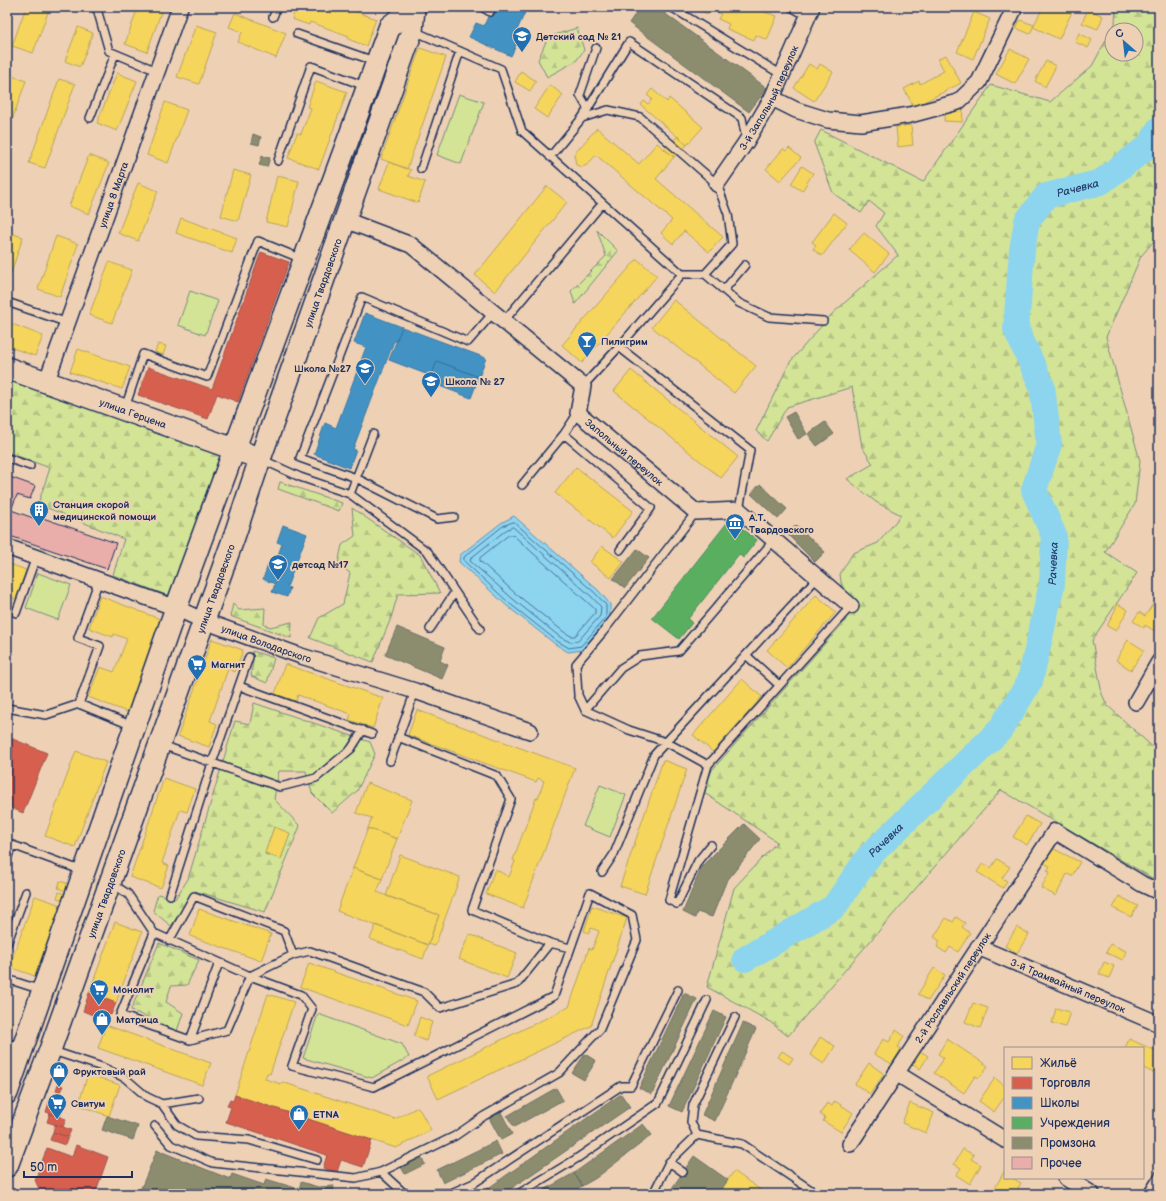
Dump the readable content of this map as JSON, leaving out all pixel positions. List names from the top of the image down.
{
  "streets": {
    "street": [
      "3-й Запольный переулок",
      "улица 8 Марта",
      "улица Твардовского",
      "улица Герцена",
      "Запольный переулок",
      "улица Володарского",
      "3-й Трамвайный переулок",
      "2-й Рославльский переулок"
    ]
  },
  "crossings": [
    ["улица 8 Марта", "улица Герцена"],
    ["улица Твардовского", "улица Герцена"],
    ["улица Твардовского", "улица Володарского"],
    ["3-й Трамвайный переулок", "2-й Рославльский переулок"]
  ],
  "water": ["Рачевка"],
  "places": {
    "school or university": [
      "Детский сад № 21",
      "Школа №27",
      "Школа № 27",
      "детсад №17"
    ],
    "bar": ["Пилигрим"],
    "building": ["Станция скорой медицинской помощи"],
    "museum": ["А.Т. Твардовского"],
    "supermarket": ["Магнит", "Монолит", "Свитум"],
    "shop": ["Матрица", "Фруктовый рай", "ETNA"]
  },
  "legend": [
    "Жильё",
    "Торговля",
    "Школы",
    "Учреждения",
    "Промзона",
    "Прочее"
  ],
  "scale_bar": "50 m",
  "north": "top left"
}
